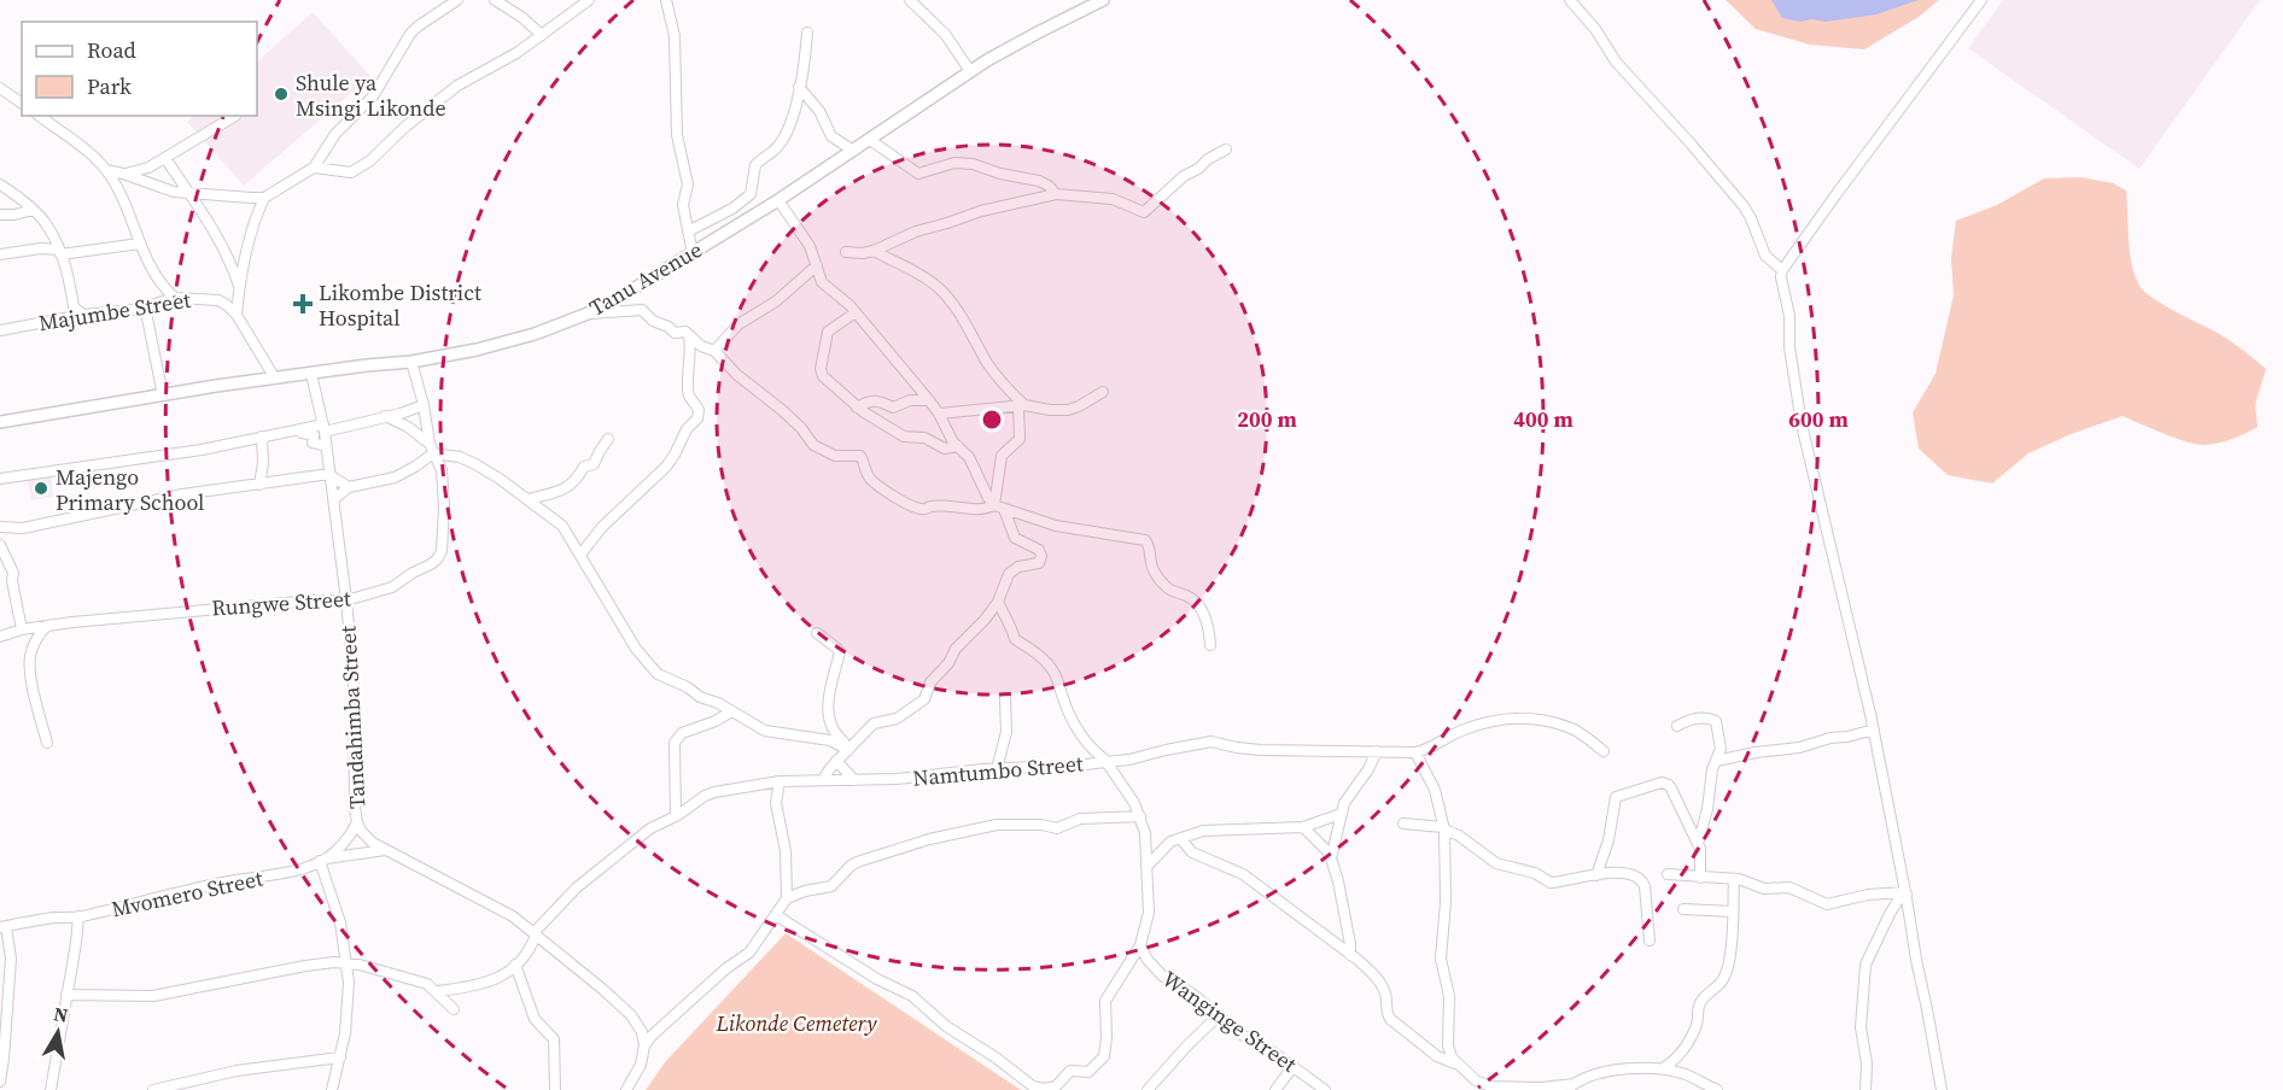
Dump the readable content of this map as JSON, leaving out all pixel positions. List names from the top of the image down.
{
  "streets": {
    "street": [
      "Tanu Avenue",
      "Majumbe Street",
      "Rungwe Street",
      "Tandahimba Street",
      "Namtumbo Street",
      "Mvomero Street",
      "Wanginge Street"
    ]
  },
  "crossings": [
    ["Tanu Avenue", "Rungwe Street"],
    ["Tanu Avenue", "Tandahimba Street"],
    ["Rungwe Street", "Tandahimba Street"],
    ["Tandahimba Street", "Namtumbo Street"],
    ["Tandahimba Street", "Mvomero Street"],
    ["Namtumbo Street", "Wanginge Street"]
  ],
  "parks": ["Likonde Cemetery"],
  "places": {
    "other": ["Shule ya Msingi Likonde", "Majengo Primary School"],
    "health": ["Likombe District Hospital"]
  },
  "legend": ["Road", "Park"],
  "north": "top",
  "rings": ["200 m", "400 m", "600 m"]
}
